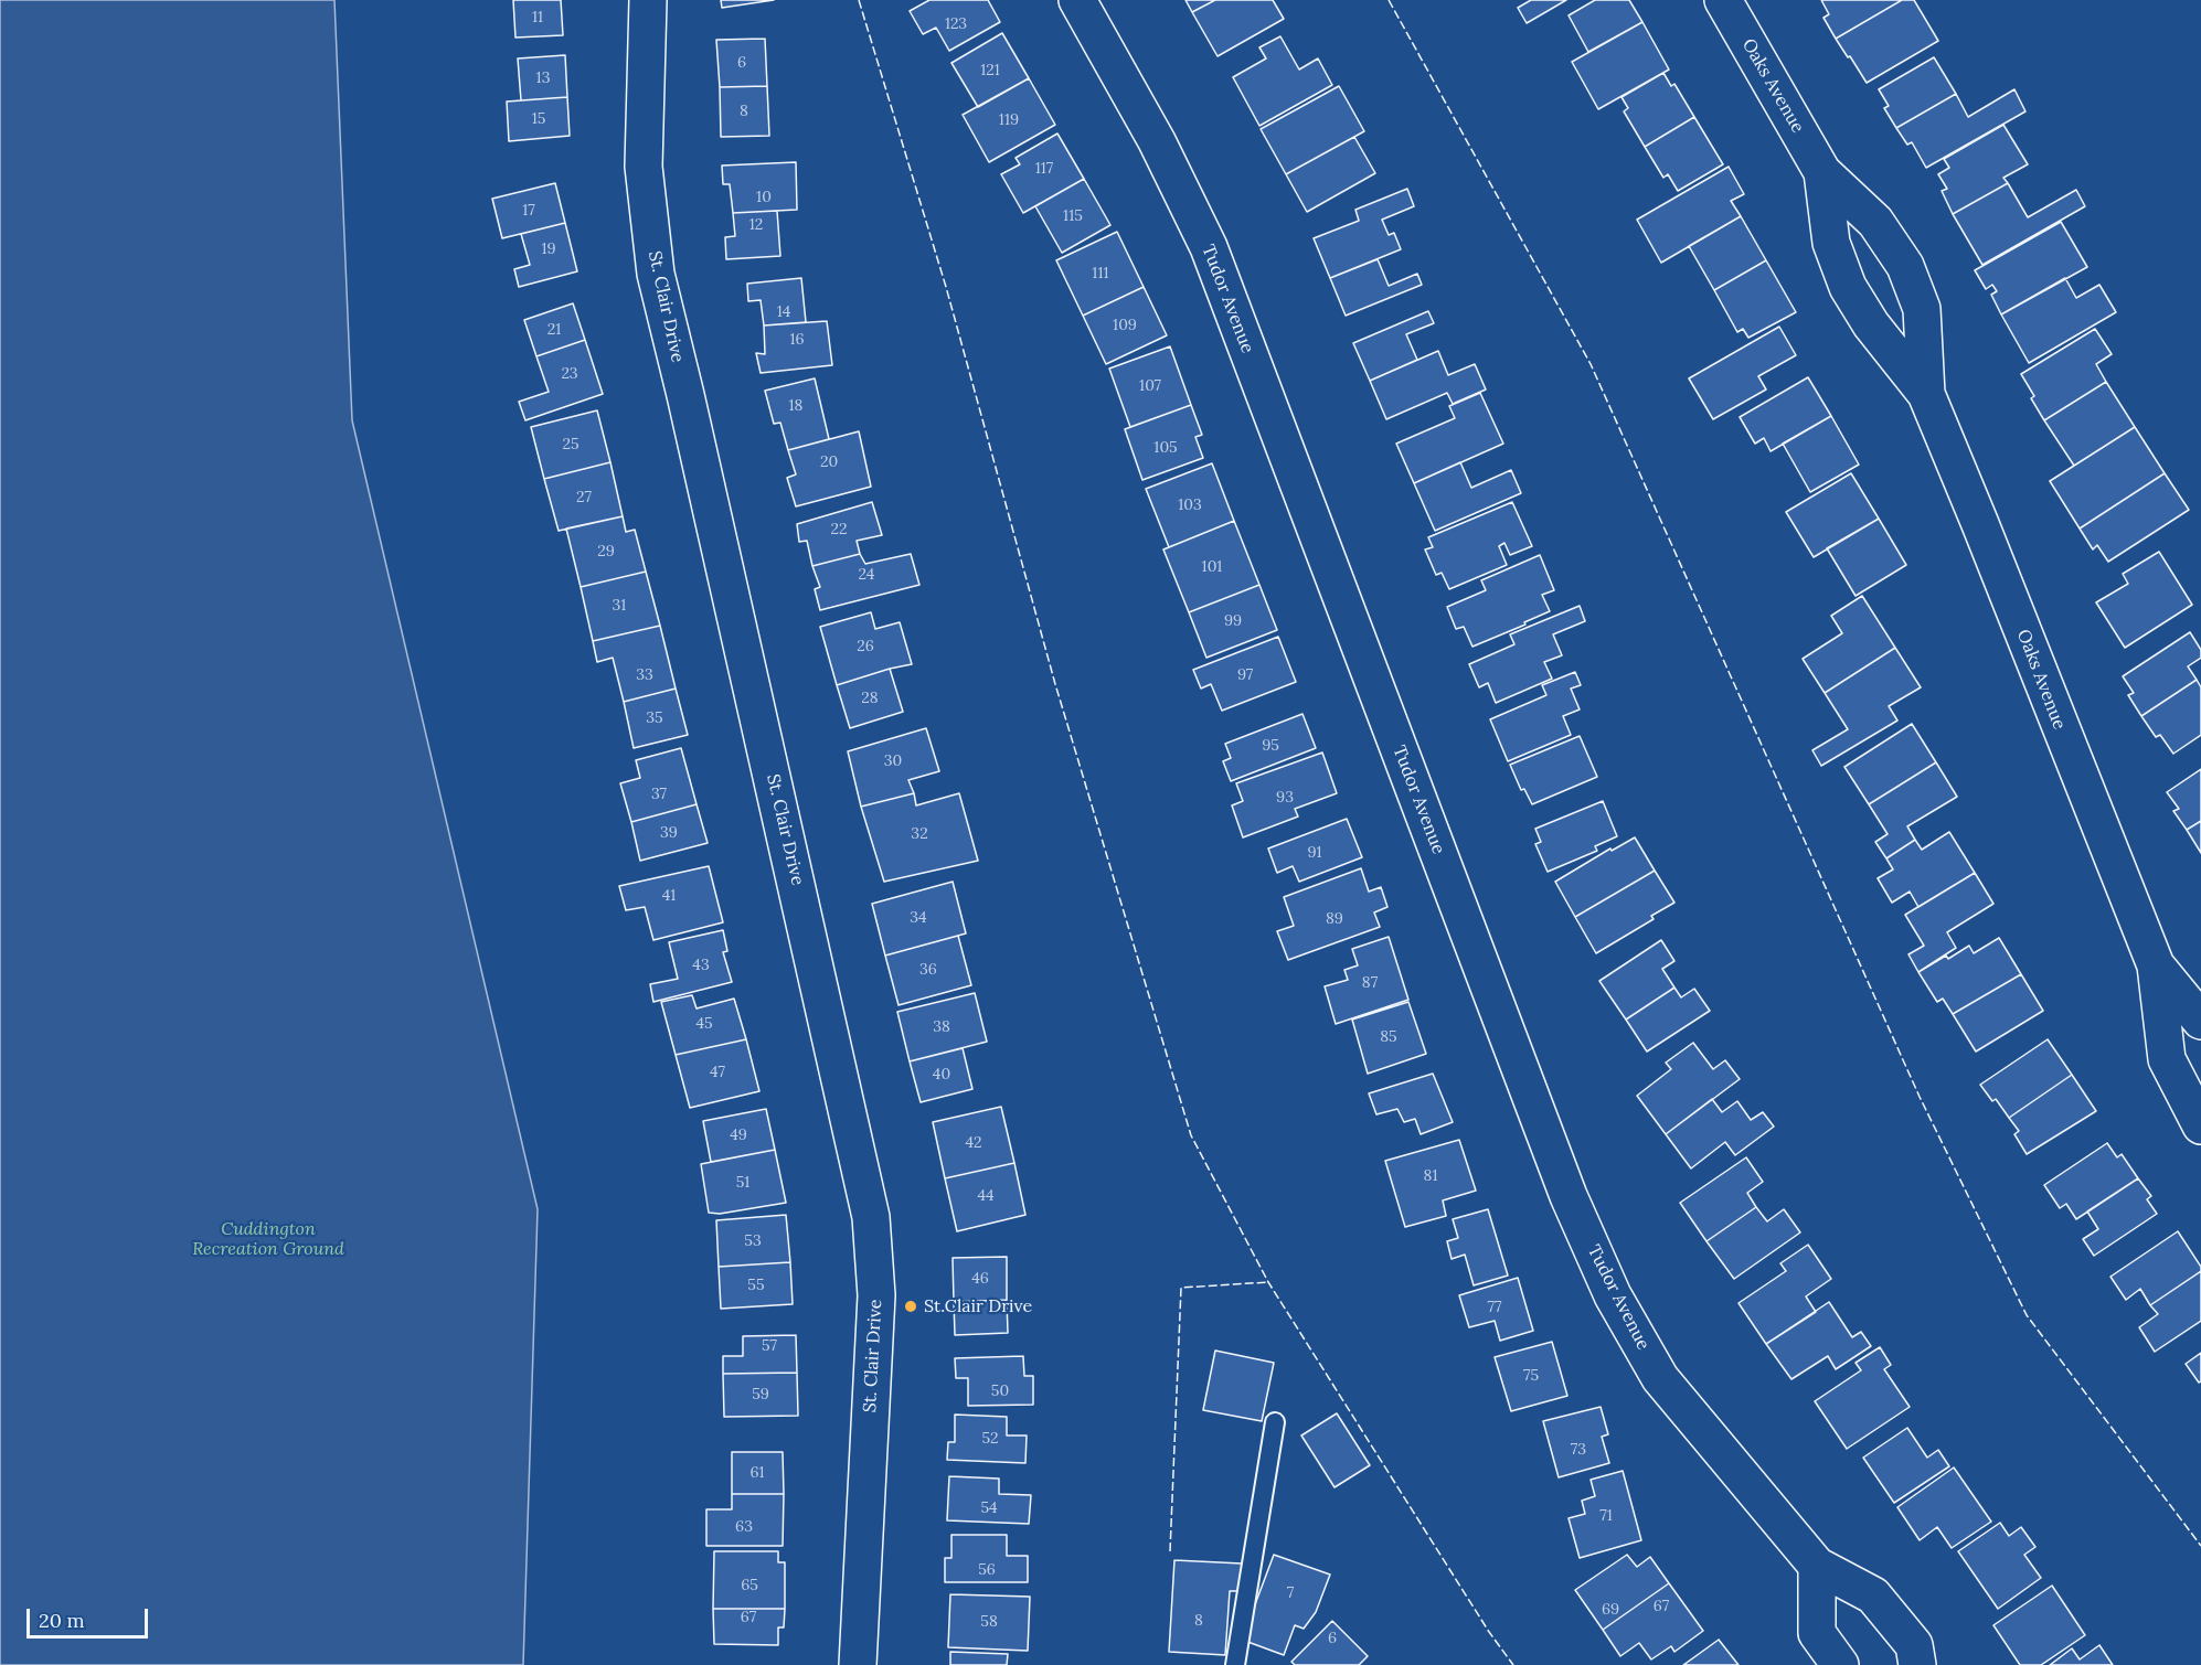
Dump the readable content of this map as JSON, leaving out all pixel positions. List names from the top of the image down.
{
  "streets": {
    "street": ["Oaks Avenue", "Tudor Avenue", "St. Clair Drive"]
  },
  "parks": ["Cuddington Recreation Ground"],
  "places": ["St.Clair Drive"],
  "house_numbers": [
    "11",
    "123",
    "6",
    "121",
    "13",
    "8",
    "15",
    "119",
    "117",
    "10",
    "17",
    "115",
    "12",
    "19",
    "111",
    "14",
    "109",
    "21",
    "16",
    "23",
    "107",
    "18",
    "25",
    "105",
    "20",
    "27",
    "103",
    "22",
    "29",
    "101",
    "24",
    "31",
    "99",
    "26",
    "33",
    "97",
    "28",
    "35",
    "95",
    "30",
    "37",
    "93",
    "39",
    "32",
    "91",
    "41",
    "34",
    "89",
    "43",
    "36",
    "87",
    "45",
    "38",
    "85",
    "47",
    "40",
    "49",
    "42",
    "81",
    "51",
    "44",
    "53",
    "46",
    "55",
    "77",
    "57",
    "75",
    "50",
    "59",
    "52",
    "73",
    "61",
    "54",
    "71",
    "63",
    "56",
    "65",
    "7",
    "67",
    "69",
    "67",
    "8",
    "58",
    "6"
  ],
  "scale_bar": "20 m"
}
